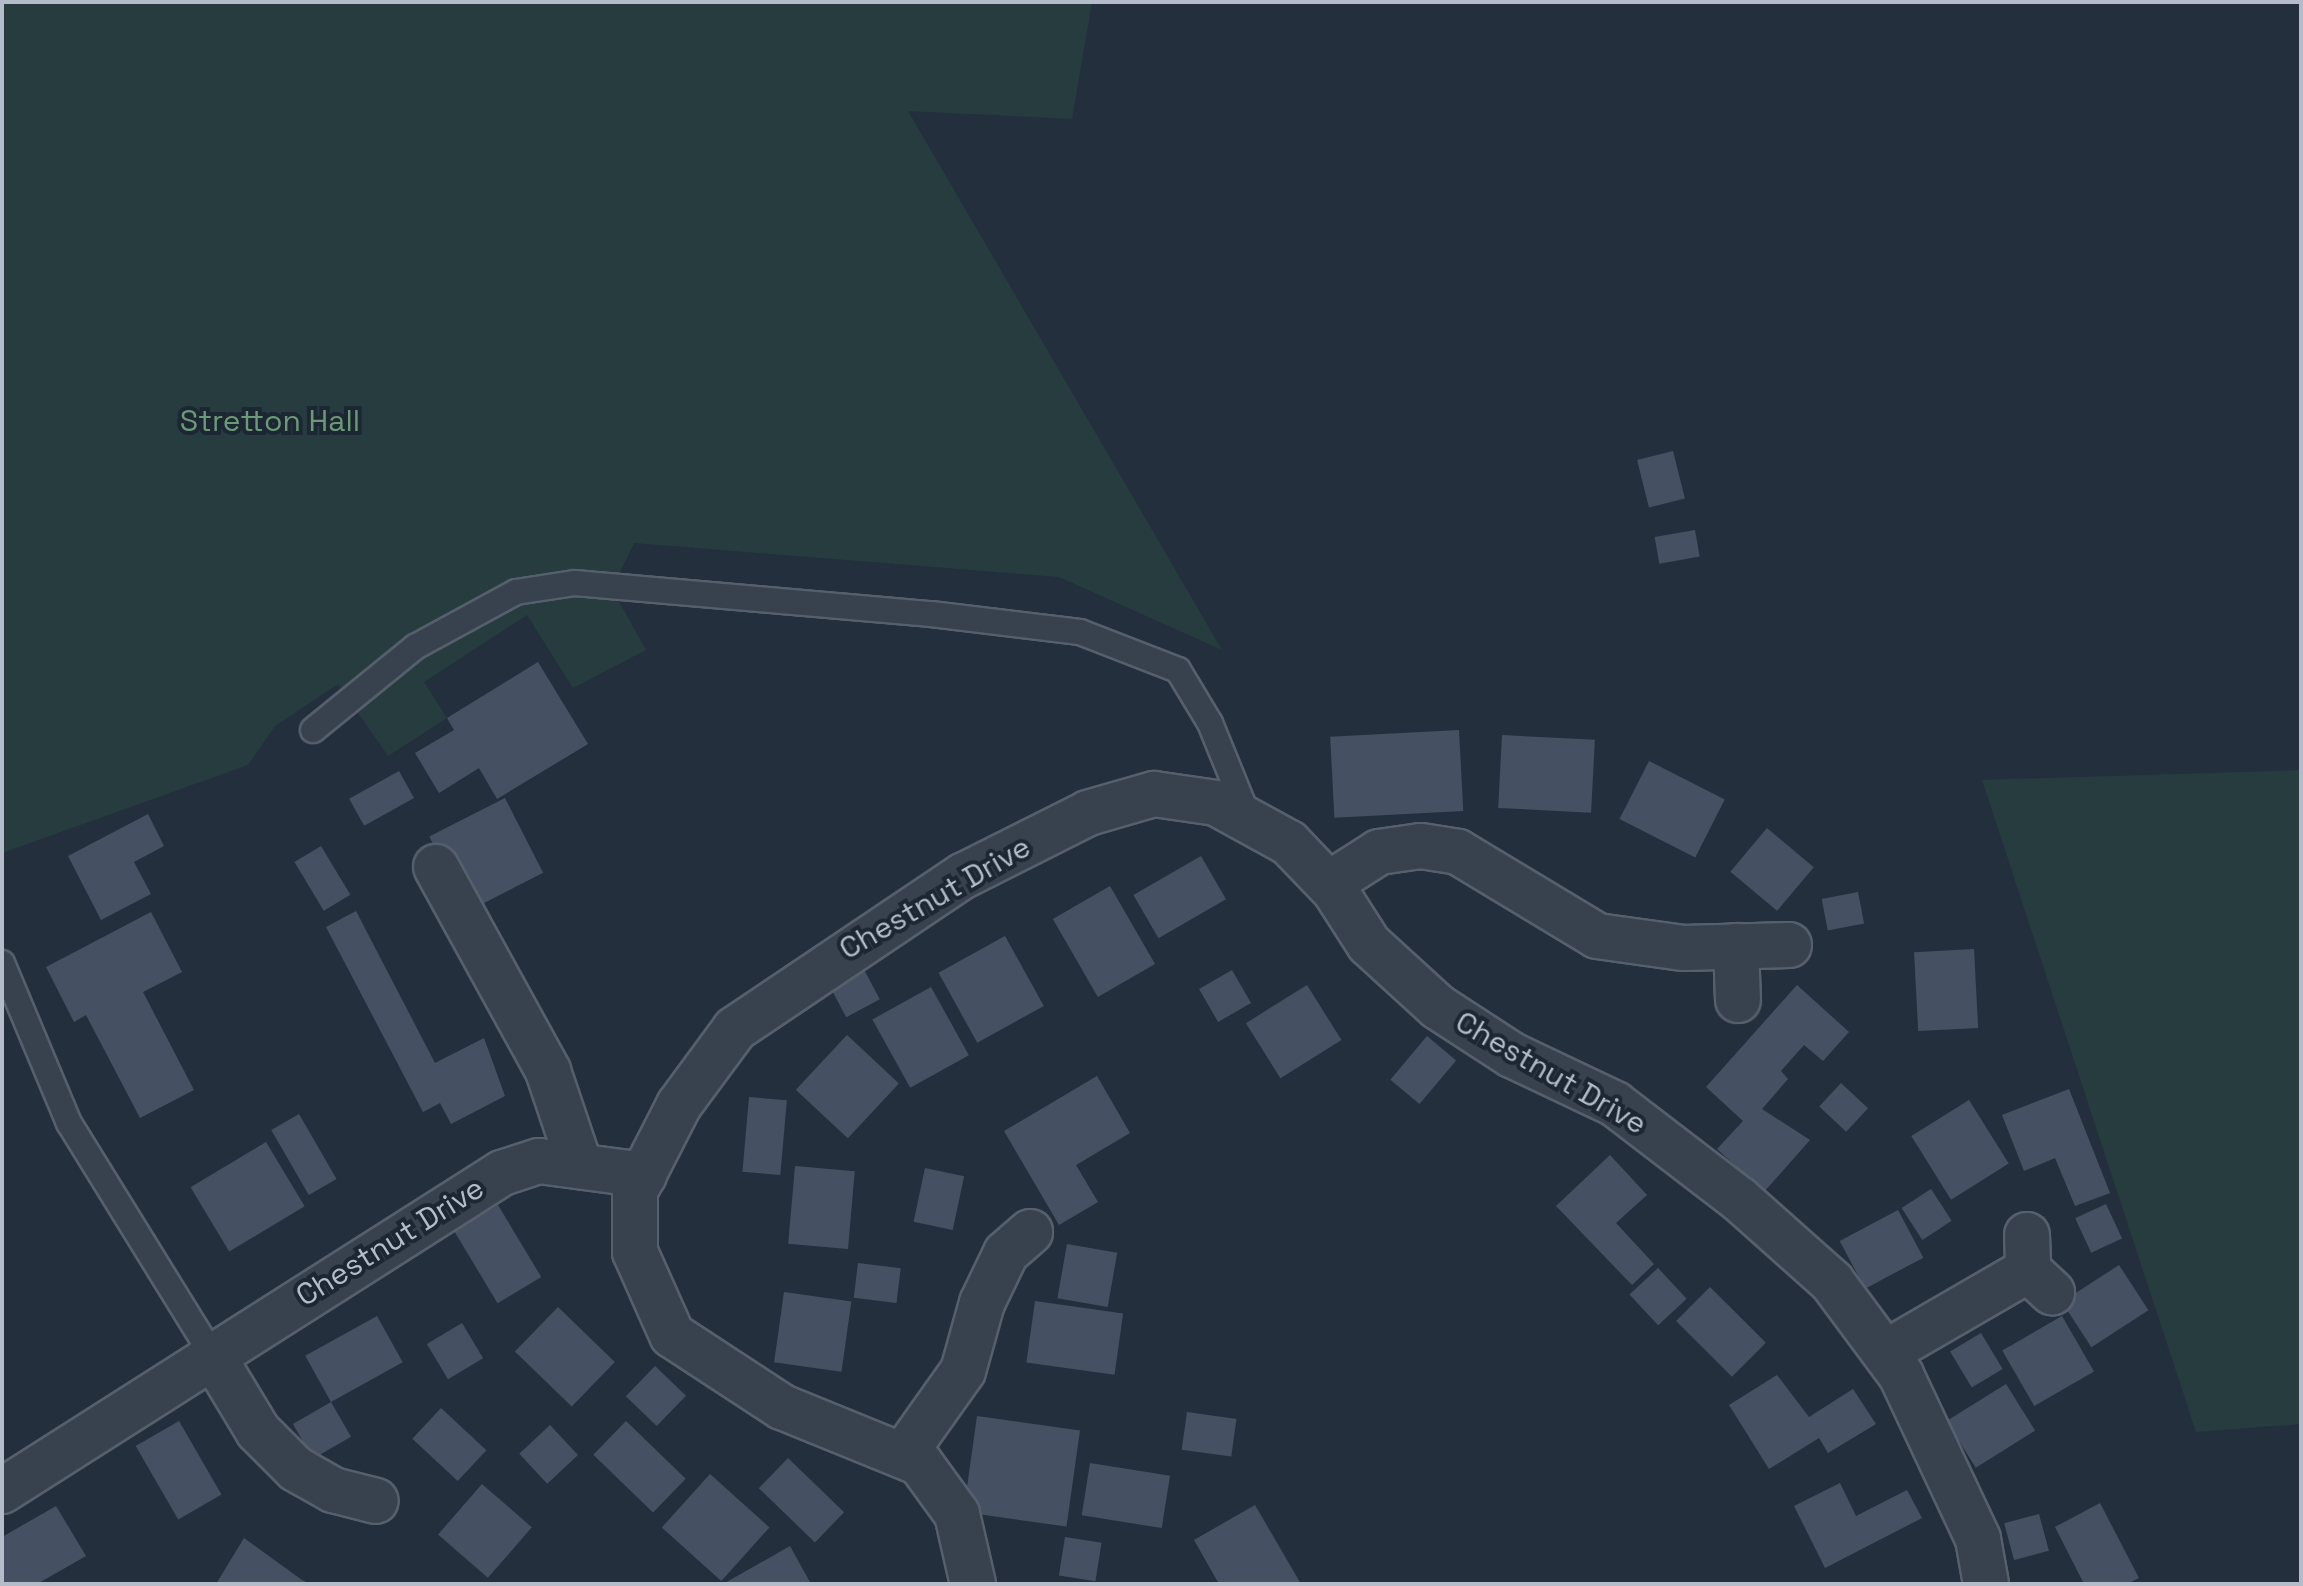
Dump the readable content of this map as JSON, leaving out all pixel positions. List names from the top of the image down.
{
  "streets": {
    "street": ["Chestnut Drive"]
  },
  "parks": ["Stretton Hall"]
}
